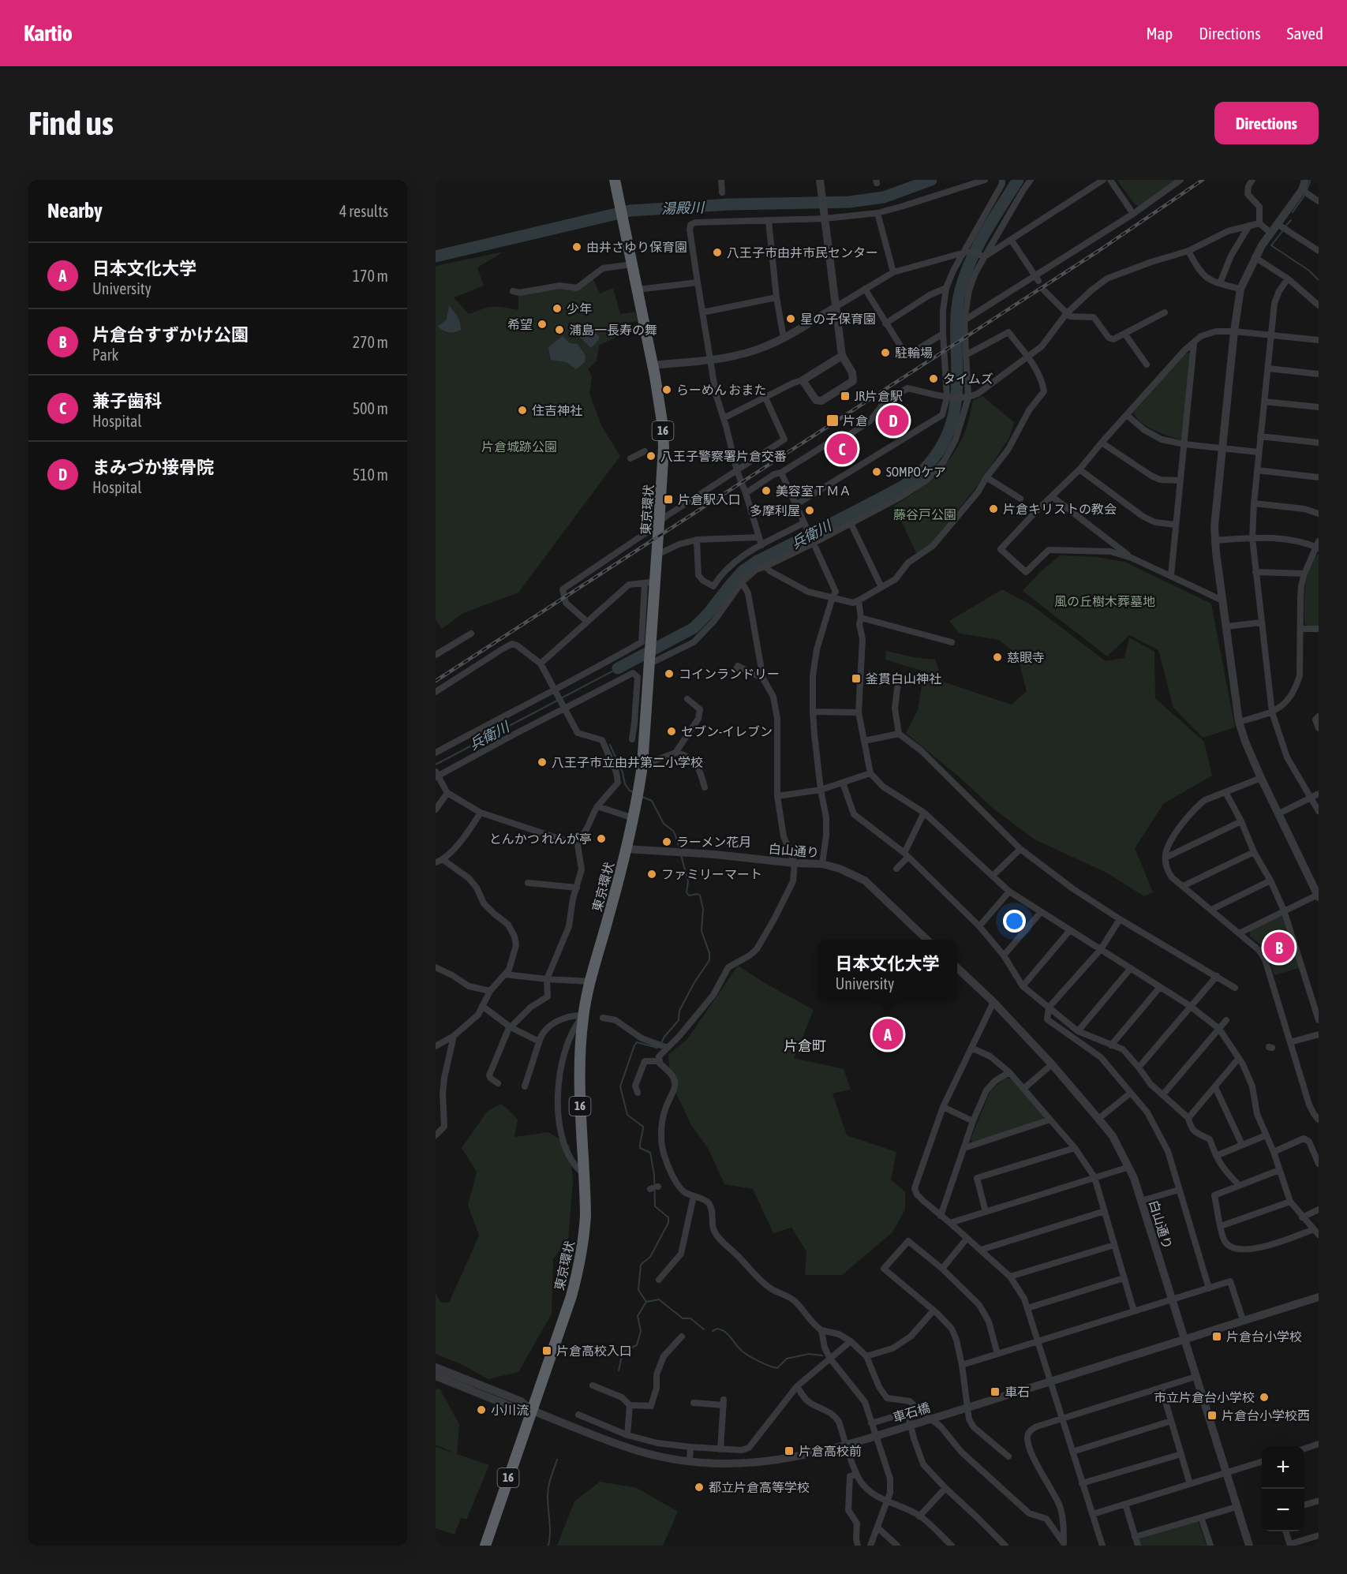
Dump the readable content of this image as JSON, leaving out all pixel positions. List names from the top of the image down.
{
  "streets": {
    "highway": ["16", "東京環状"],
    "street": ["白山通り", "車石橋"]
  },
  "crossings": [
    ["東京環状", "白山通り"],
    ["東京環状", "車石橋"],
    ["白山通り", "車石橋"]
  ],
  "districts": ["片倉町"],
  "water": ["湯殿川", "兵衛川"],
  "parks": ["片倉城跡公園", "藤谷戸公園", "風の丘樹木葬墓地"],
  "places": {
    "other": [
      "由井さゆり保育園",
      "八王子市由井市民センター",
      "少年",
      "星の子保育園",
      "希望",
      "浦島一長寿の舞",
      "駐輪場",
      "タイムズ",
      "らーめん おまた",
      "住吉神社",
      "八王子警察署片倉交番",
      "SOMPOケア",
      "美容室ＴＭＡ",
      "片倉キリストの教会",
      "多摩利屋",
      "慈眼寺",
      "コインランドリー",
      "セブン-イレブン",
      "八王子市立由井第二小学校",
      "とんかつ れんが亭",
      "ラーメン花月",
      "ファミリーマート",
      "市立片倉台小学校",
      "小川流",
      "都立片倉高等学校"
    ],
    "transit": [
      "JR片倉駅",
      "片倉",
      "片倉駅入口",
      "釜貫白山神社",
      "片倉台小学校",
      "片倉高校入口",
      "車石",
      "片倉台小学校西",
      "片倉高校前"
    ]
  },
  "page": {
    "header": "Kartio",
    "nav": ["Map", "Directions", "Saved"],
    "buttons": "Directions",
    "title": "Find us",
    "heading": ["Nearby", "4 results"],
    "list": [
      {
        "mark": "A",
        "name": "日本文化大学",
        "note": "University",
        "value": "170 m"
      },
      {
        "mark": "B",
        "name": "片倉台すずかけ公園",
        "note": "Park",
        "value": "270 m"
      },
      {
        "mark": "C",
        "name": "兼子歯科",
        "note": "Hospital",
        "value": "500 m"
      },
      {
        "mark": "D",
        "name": "まみづか接骨院",
        "note": "Hospital",
        "value": "510 m"
      }
    ],
    "pins": [
      "D",
      "C",
      "B",
      "A"
    ],
    "popup": ["日本文化大学", "University"],
    "map_buttons": ["+", "−"]
  }
}
